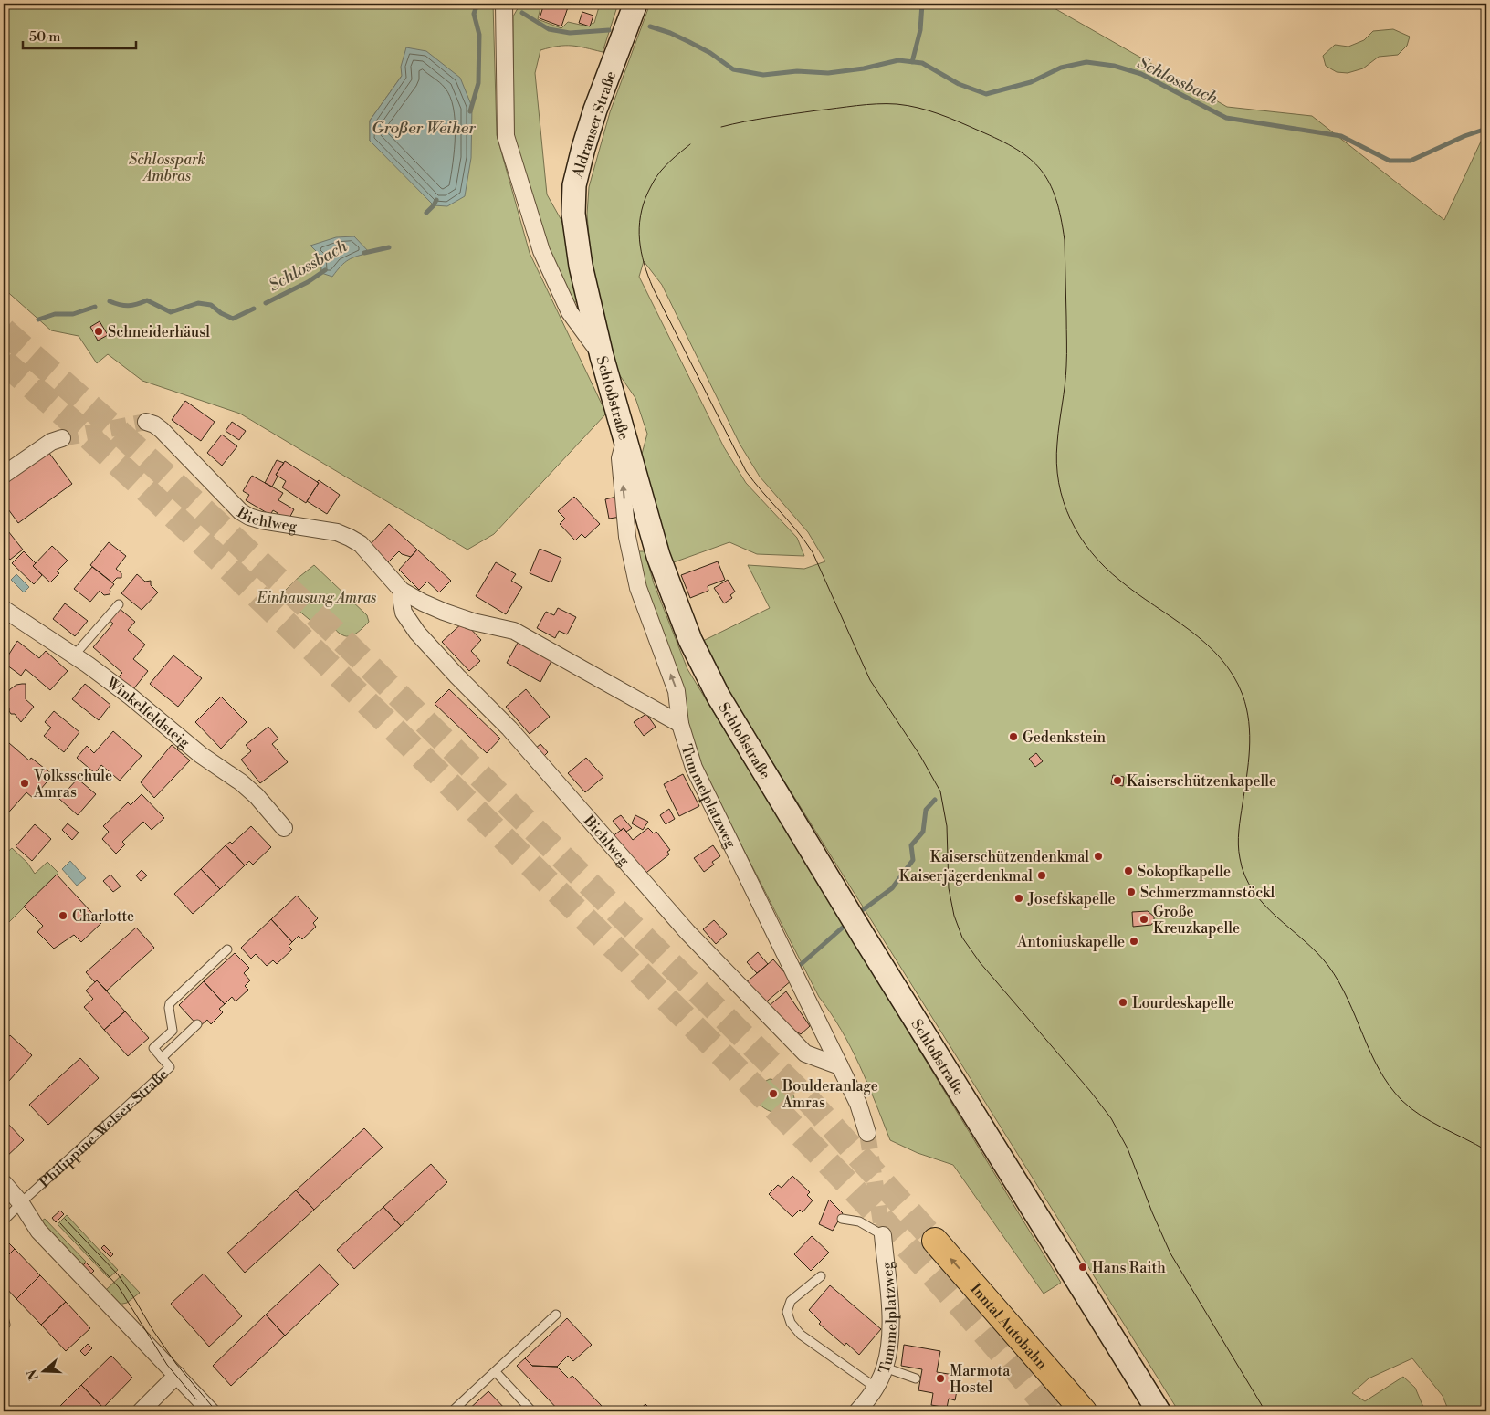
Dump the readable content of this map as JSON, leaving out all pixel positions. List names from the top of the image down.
{
  "streets": {
    "highway": ["Inntal Autobahn"],
    "main road": ["Aldranser Straße", "Schloßstraße"],
    "street": ["Bichlweg", "Winkelfeldsteig", "Tummelplatzweg"],
    "lane": ["Philippine-Welser-Straße"]
  },
  "crossings": [
    ["Aldranser Straße", "Schloßstraße"],
    ["Schloßstraße", "Tummelplatzweg"],
    ["Bichlweg", "Tummelplatzweg"]
  ],
  "one_way": ["Inntal Autobahn"],
  "water": ["Schlossbach", "Großer Weiher"],
  "parks": ["Schlosspark Ambras", "Einhausung Amras"],
  "places": [
    "Schneiderhäusl",
    "Gedenkstein",
    "Kaiserschützenkapelle",
    "Volksschule Amras",
    "Kaiserschützendenkmal",
    "Sokopfkapelle",
    "Kaiserjägerdenkmal",
    "Schmerzmannstöckl",
    "Josefskapelle",
    "Charlotte",
    "Große Kreuzkapelle",
    "Antoniuskapelle",
    "Lourdeskapelle",
    "Boulderanlage Amras",
    "Hans Raith",
    "Marmota Hostel"
  ],
  "scale_bar": "50 m",
  "north": "left"
}
